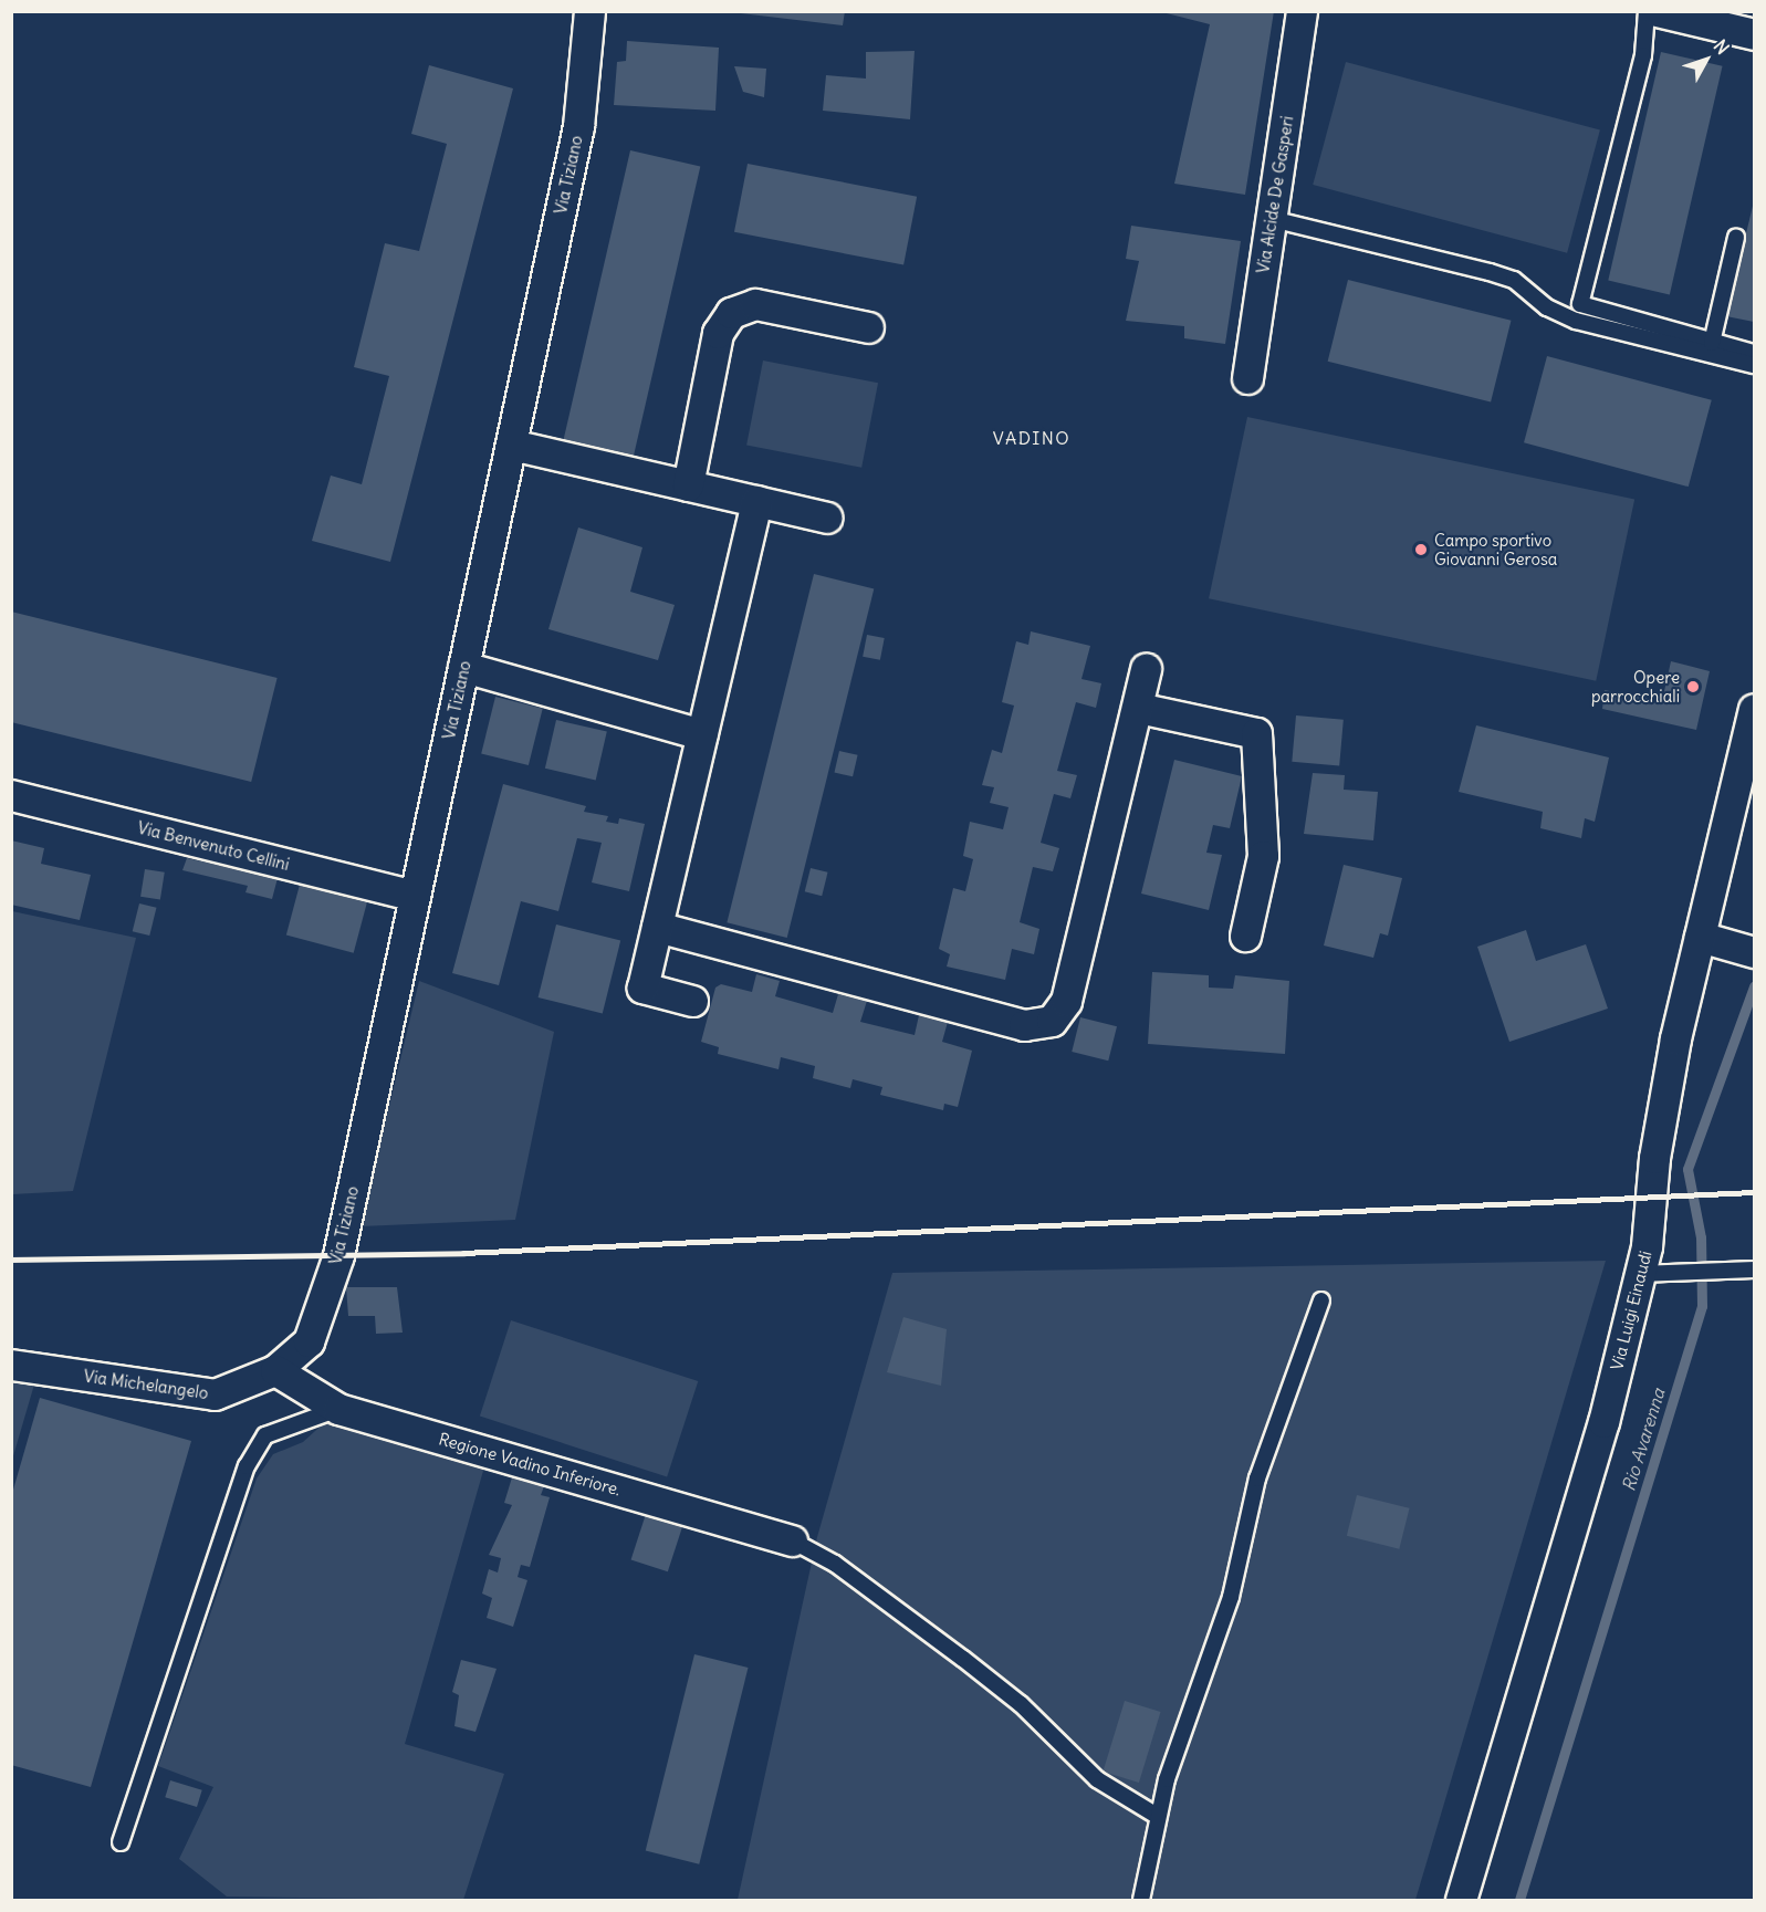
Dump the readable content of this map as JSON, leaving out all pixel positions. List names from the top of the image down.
{
  "streets": {
    "street": [
      "Via Tiziano",
      "Via Alcide De Gasperi",
      "Via Benvenuto Cellini",
      "Via Luigi Einaudi",
      "Via Michelangelo",
      "Regione Vadino Inferiore."
    ]
  },
  "crossings": [
    ["Via Tiziano", "Via Benvenuto Cellini"],
    ["Via Tiziano", "Via Michelangelo"],
    ["Via Tiziano", "Regione Vadino Inferiore."],
    ["Via Michelangelo", "Regione Vadino Inferiore."]
  ],
  "districts": ["VADINO"],
  "water": ["Rio Avarenna"],
  "places": ["Campo sportivo Giovanni Gerosa", "Opere parrocchiali"],
  "north": "top right"
}
